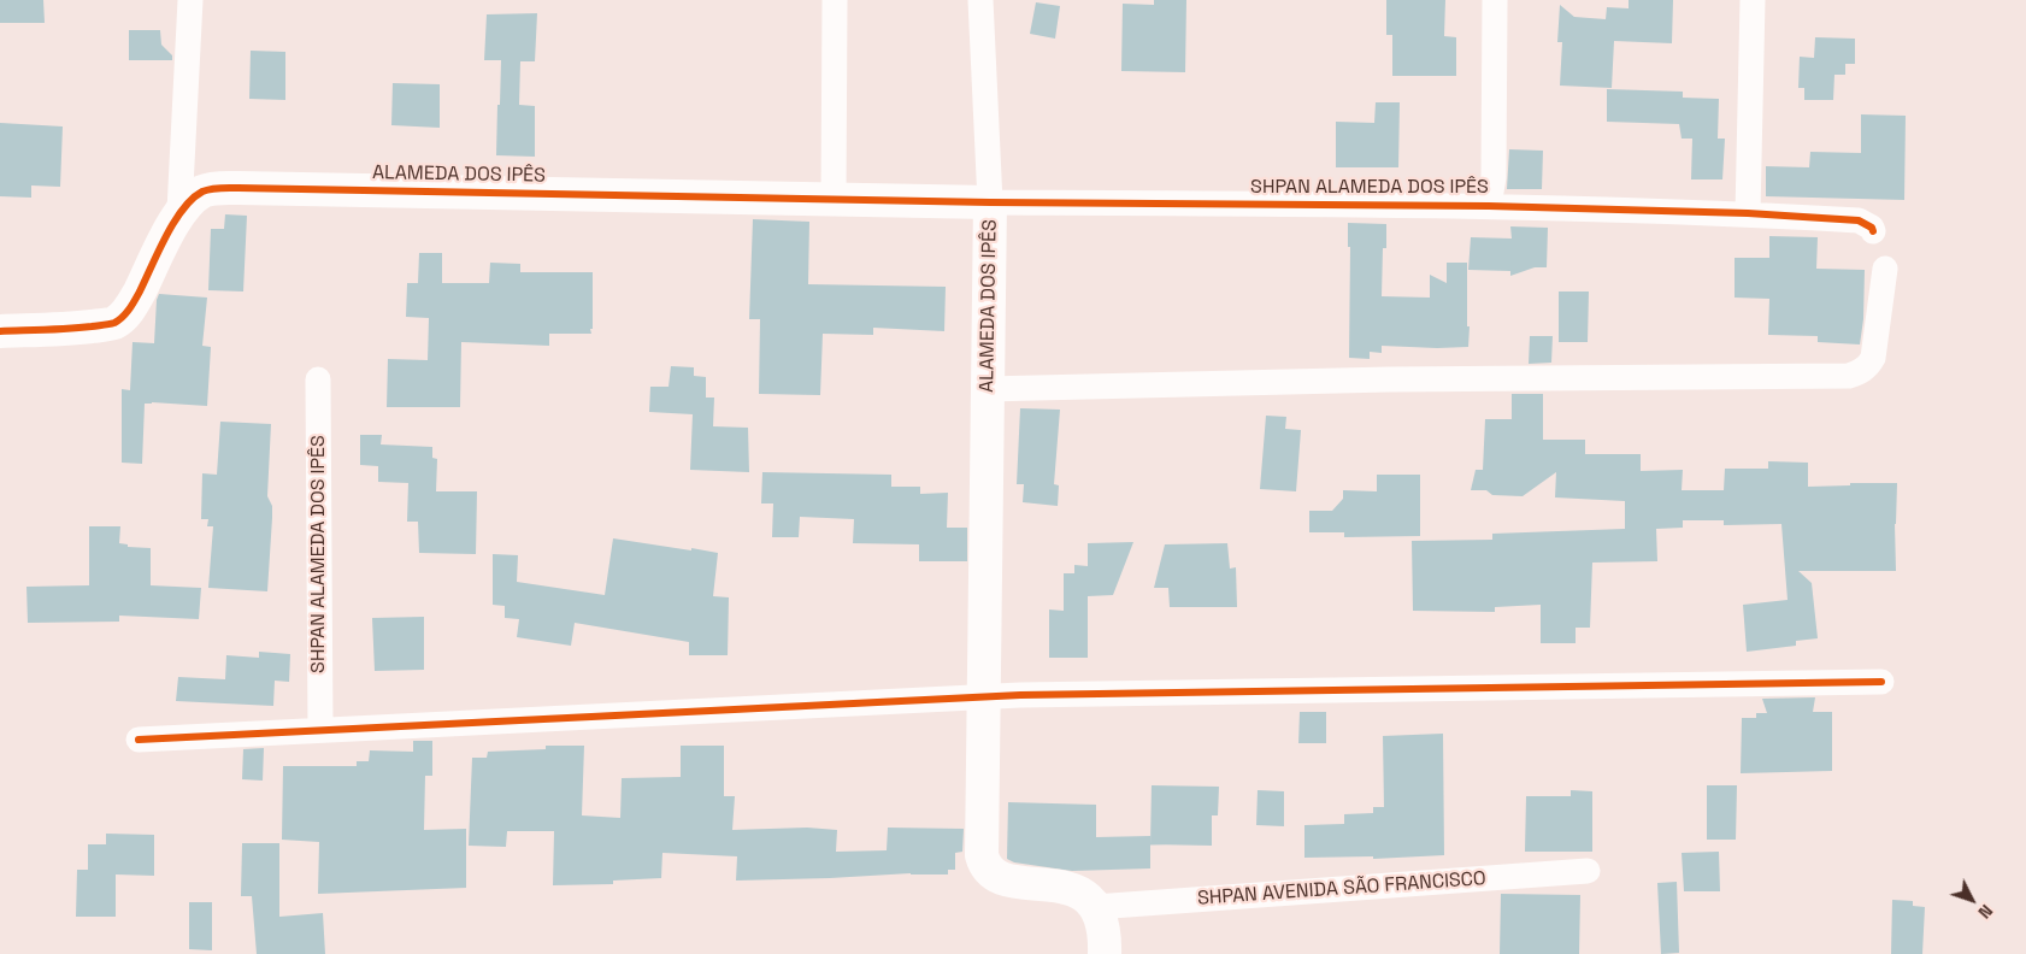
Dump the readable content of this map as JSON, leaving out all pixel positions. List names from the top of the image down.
{
  "streets": {
    "street": ["ALAMEDA DOS IPÊS", "SHPAN ALAMEDA DOS IPÊS", "SHPAN AVENIDA SÃO FRANCISCO"]
  },
  "crossings": [
    ["ALAMEDA DOS IPÊS", "SHPAN ALAMEDA DOS IPÊS"],
    ["ALAMEDA DOS IPÊS", "SHPAN AVENIDA SÃO FRANCISCO"]
  ],
  "north": "bottom right"
}
